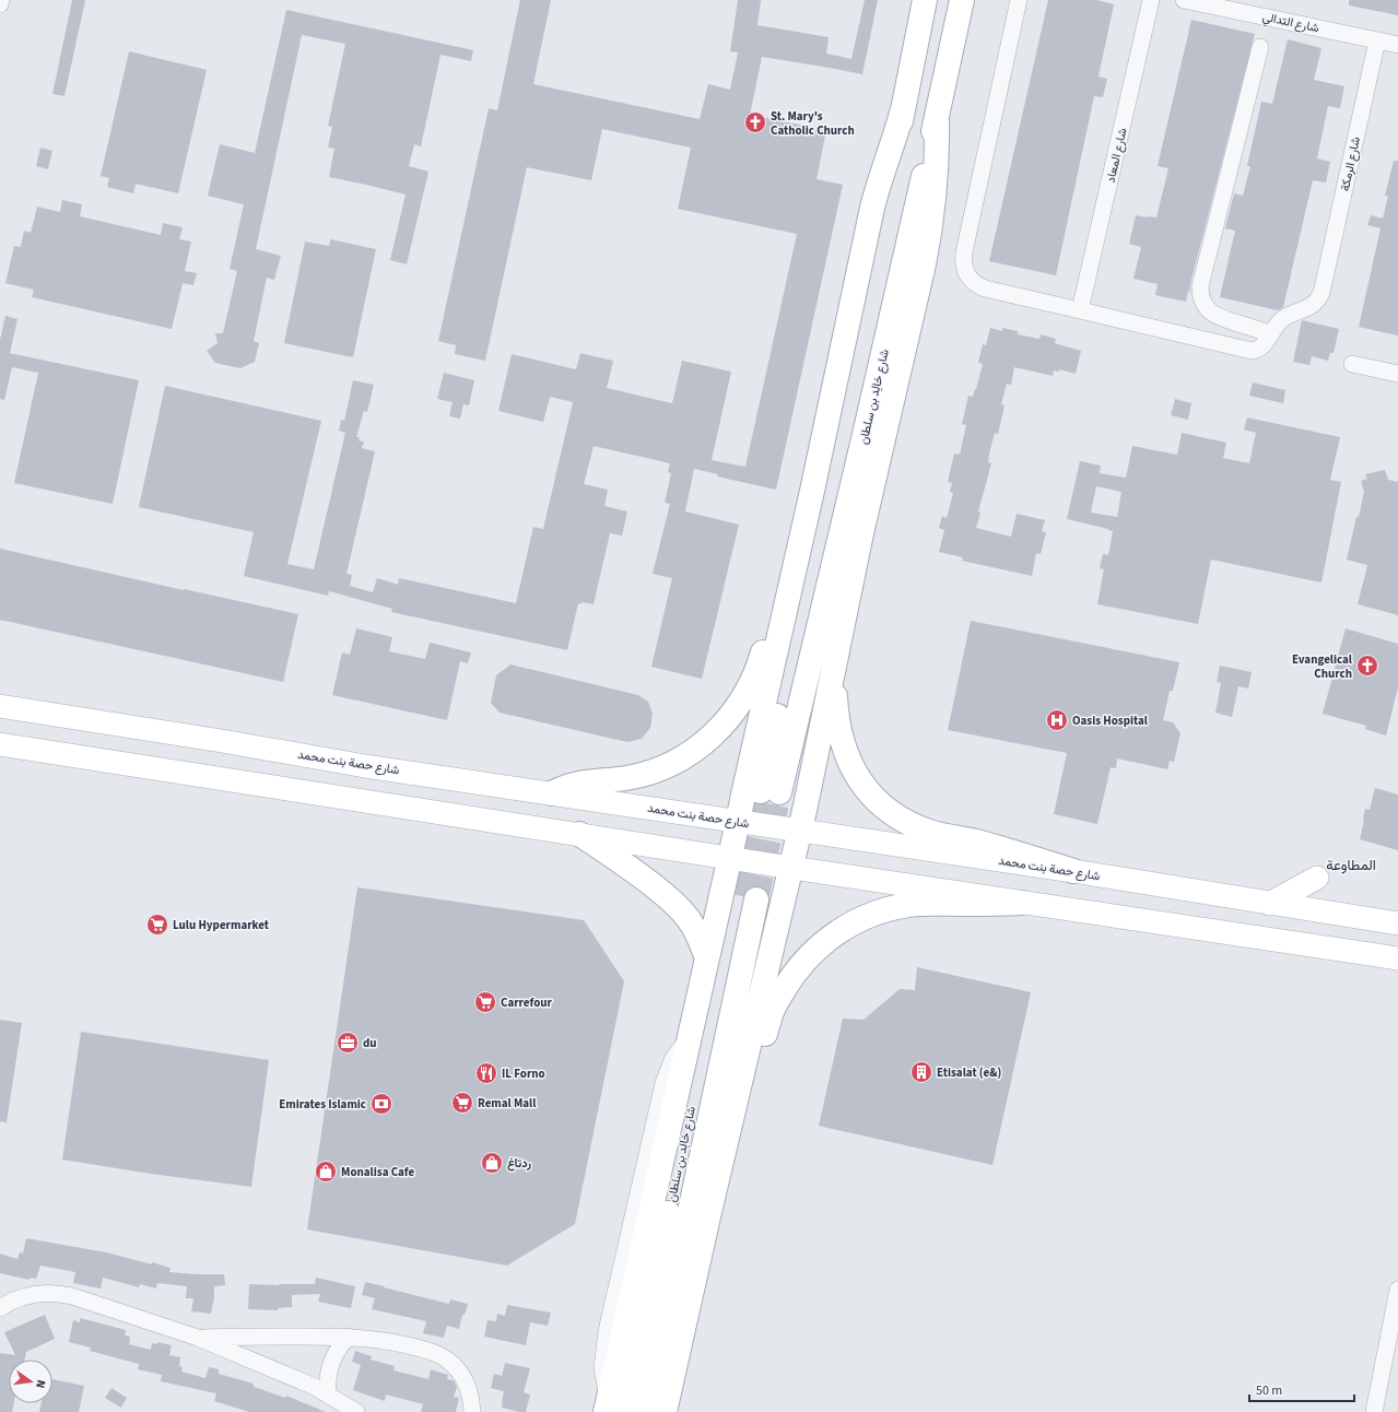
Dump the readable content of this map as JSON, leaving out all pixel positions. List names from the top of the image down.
{
  "streets": {
    "main road": ["شارع خالِد بن سلطان", "شارع حصة بنت محمد"],
    "street": ["شارع التدالي", "شارع المعاد", "شارع الرمكة"]
  },
  "crossings": [
    ["شارع التدالي", "شارع الرمكة"]
  ],
  "districts": ["المطاوعة"],
  "places": {
    "church": ["St. Mary's Catholic Church", "Evangelical Church"],
    "hospital": ["Oasis Hospital"],
    "supermarket": ["Lulu Hypermarket", "Carrefour", "Remal Mall"],
    "office": ["du"],
    "building": ["Etisalat (e&)"],
    "restaurant": ["IL Forno"],
    "bank": ["Emirates Islamic"],
    "shop": ["ردتاغ", "Monalisa Cafe"]
  },
  "scale_bar": "50 m",
  "north": "right"
}
